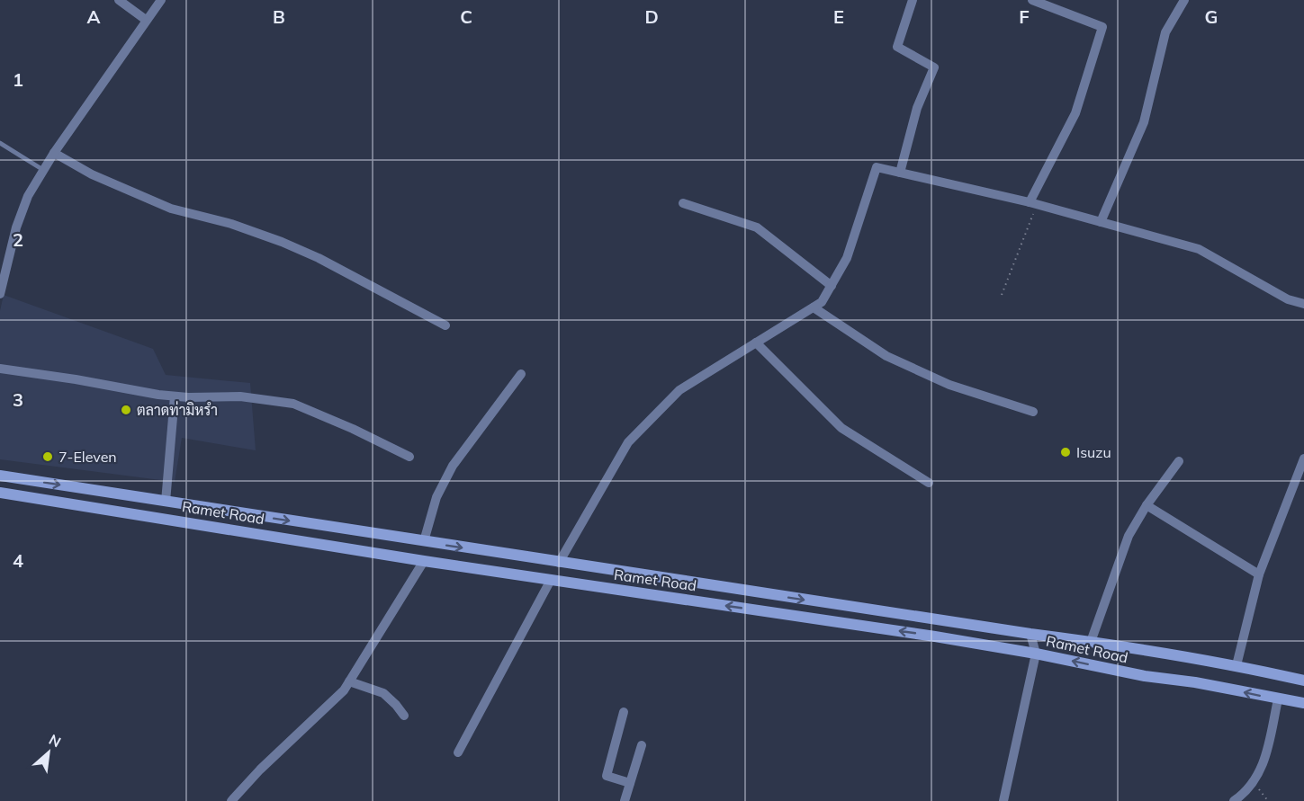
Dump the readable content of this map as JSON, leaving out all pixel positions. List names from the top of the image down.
{
  "streets": {
    "main road": ["Ramet Road"]
  },
  "places": ["ตลาดท่ามิหรำ", "Isuzu", "7-Eleven"],
  "north": "top right",
  "grid": {
    "columns": [
      "A",
      "B",
      "C",
      "D",
      "E",
      "F",
      "G"
    ],
    "rows": [
      "1",
      "2",
      "3",
      "4"
    ]
  }
}
